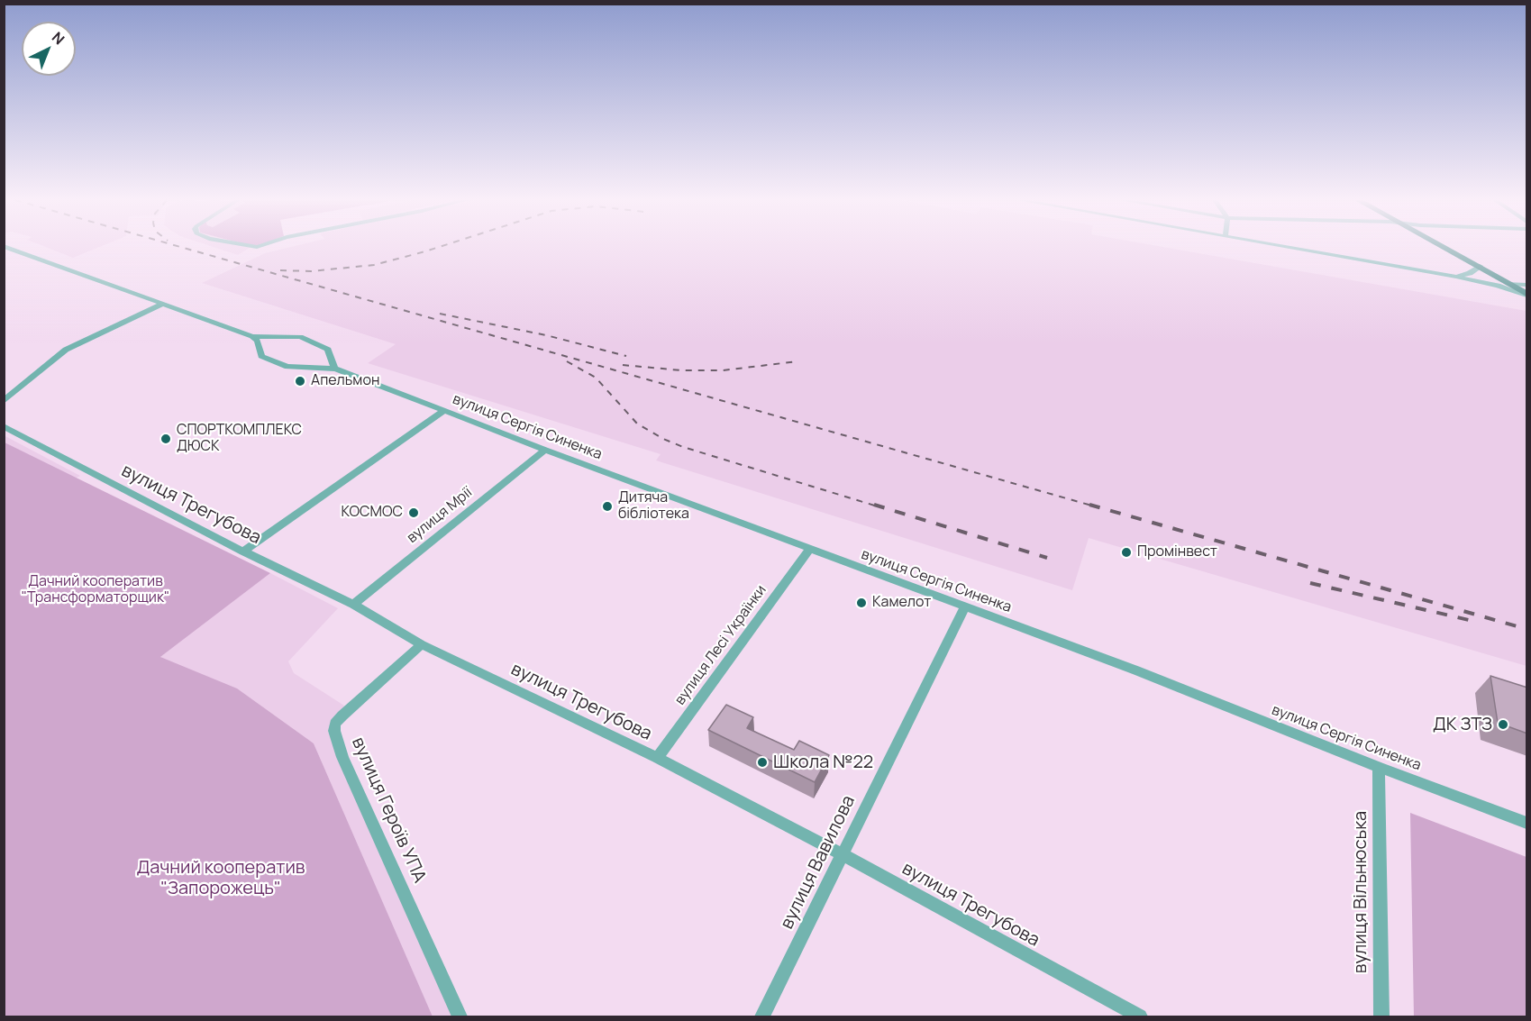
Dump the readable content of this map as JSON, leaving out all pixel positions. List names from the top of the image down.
{
  "streets": {
    "street": [
      "вулиця Сергія Синенка",
      "вулиця Трегубова",
      "вулиця Мрії",
      "вулиця Лесі Українки",
      "вулиця Героїв УПА",
      "вулиця Вавилова",
      "вулиця Вільнюська"
    ]
  },
  "crossings": [
    ["вулиця Сергія Синенка", "вулиця Мрії"],
    ["вулиця Сергія Синенка", "вулиця Лесі Українки"],
    ["вулиця Сергія Синенка", "вулиця Вавилова"],
    ["вулиця Сергія Синенка", "вулиця Вільнюська"],
    ["вулиця Трегубова", "вулиця Мрії"],
    ["вулиця Трегубова", "вулиця Лесі Українки"],
    ["вулиця Трегубова", "вулиця Героїв УПА"],
    ["вулиця Трегубова", "вулиця Вавилова"]
  ],
  "parks": ["Дачний кооператив \"Трансформаторщик\"", "Дачний кооператив \"Запорожець\""],
  "places": [
    "Апельмон",
    "СПОРТКОМПЛЕКС ДЮСК",
    "Дитяча бібліотека",
    "КОСМОС",
    "Промінвест",
    "Камелот",
    "ДК ЗТЗ",
    "Школа №22"
  ],
  "north": "top right"
}
